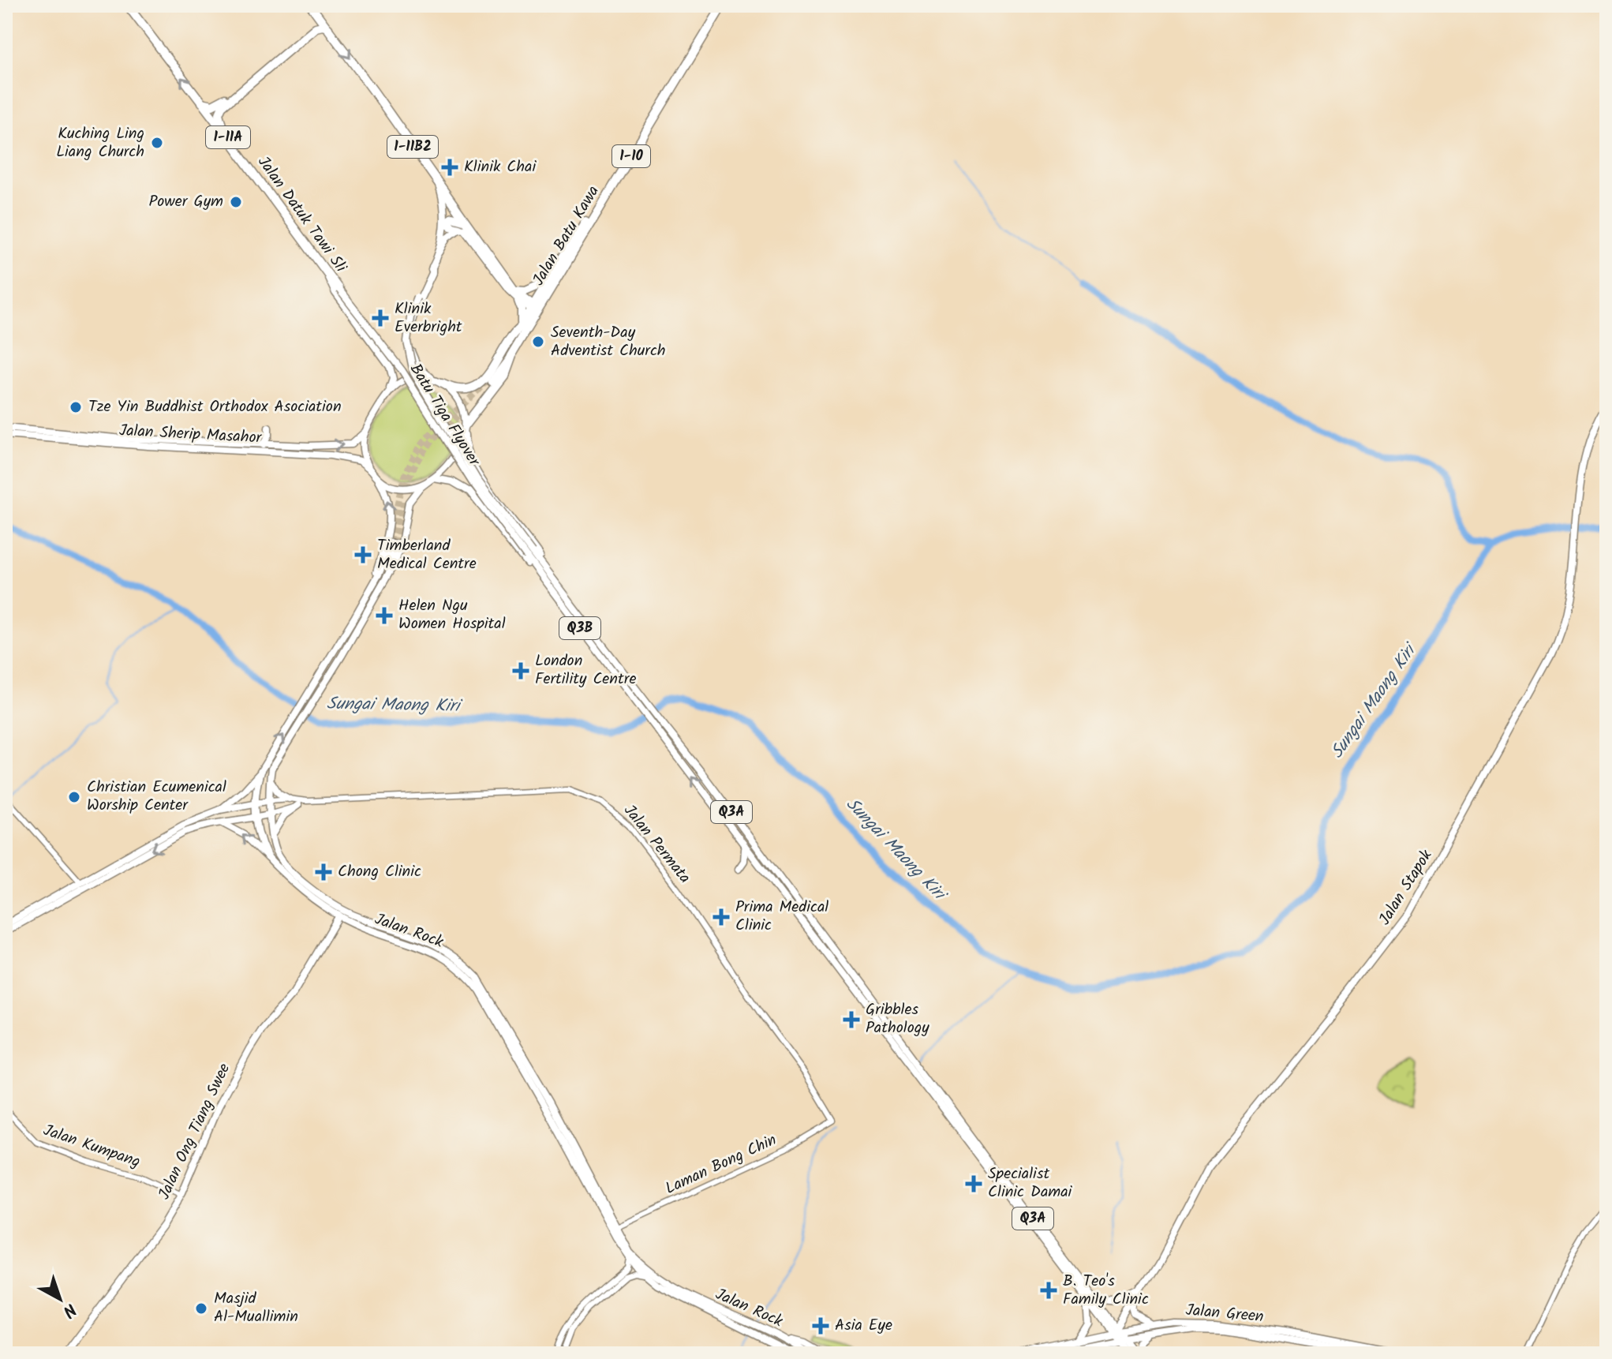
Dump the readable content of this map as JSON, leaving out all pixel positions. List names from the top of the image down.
{
  "streets": {
    "highway": [
      "1-11A",
      "1-11B2",
      "1-10",
      "Jalan Datuk Tawi Sli",
      "Jalan Batu Kawa"
    ],
    "main road": [
      "Batu Tiga Flyover",
      "Jalan Sherip Masahor",
      "Q3A",
      "Jalan Stapok",
      "Jalan Rock",
      "Jalan Ong Tiang Swee",
      "Jalan Green"
    ],
    "street": ["Jalan Permata", "Jalan Kumpang", "Laman Bong Chin"]
  },
  "crossings": [
    ["1-11B2", "Jalan Batu Kawa"],
    ["Jalan Datuk Tawi Sli", "Batu Tiga Flyover"],
    ["Batu Tiga Flyover", "Q3A"],
    ["Jalan Sherip Masahor", "Jalan Rock"],
    ["Jalan Permata", "Laman Bong Chin"],
    ["Jalan Stapok", "Jalan Green"],
    ["Jalan Rock", "Jalan Ong Tiang Swee"],
    ["Jalan Rock", "Laman Bong Chin"],
    ["Jalan Ong Tiang Swee", "Jalan Kumpang"]
  ],
  "water": ["Sungai Maong Kiri"],
  "places": {
    "other": [
      "Kuching Ling Liang Church",
      "Power Gym",
      "Seventh-Day Adventist Church",
      "Tze Yin Buddhist Orthodox Asociation",
      "Christian Ecumenical Worship Center",
      "Masjid Al-Muallimin"
    ],
    "health": [
      "Klinik Chai",
      "Klinik Everbright",
      "Timberland Medical Centre",
      "Helen Ngu Women Hospital",
      "London Fertility Centre",
      "Chong Clinic",
      "Prima Medical Clinic",
      "Gribbles Pathology",
      "Specialist Clinic Damai",
      "B. Teo's Family Clinic",
      "Asia Eye"
    ]
  },
  "north": "bottom right"
}
